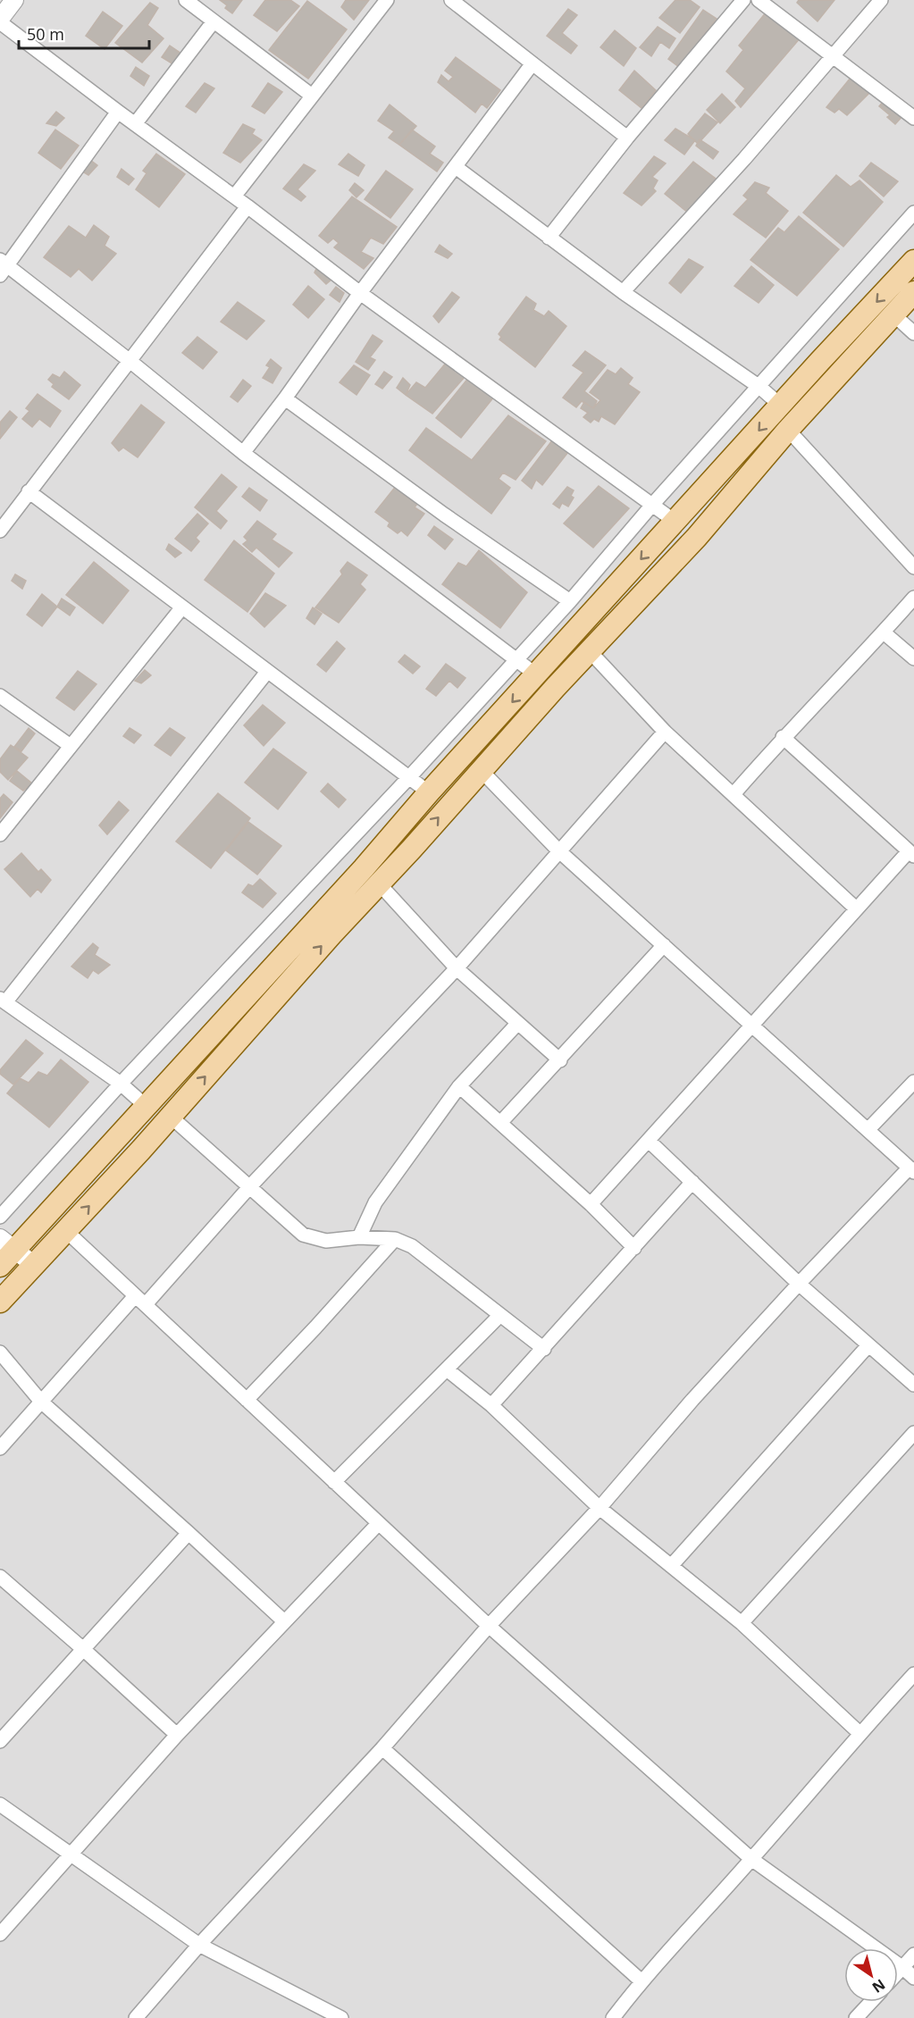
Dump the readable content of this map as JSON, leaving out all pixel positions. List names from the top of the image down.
{
  "scale_bar": "50 m",
  "north": "bottom right"
}
